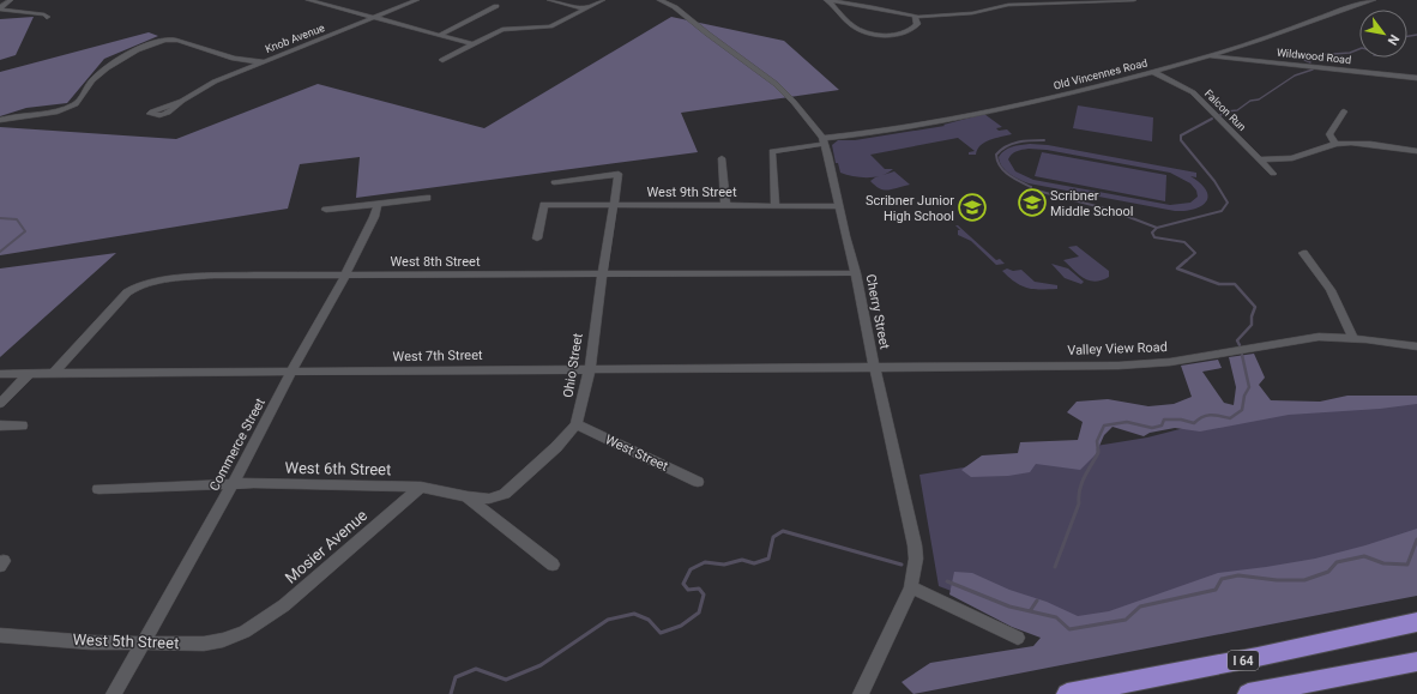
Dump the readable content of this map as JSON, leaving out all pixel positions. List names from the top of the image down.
{
  "streets": {
    "highway": ["I 64"],
    "street": [
      "Knob Avenue",
      "Wildwood Road",
      "Old Vincennes Road",
      "Falcon Run",
      "West 9th Street",
      "West 8th Street",
      "Cherry Street",
      "Valley View Road",
      "West 7th Street",
      "Ohio Street",
      "Commerce Street",
      "West Street",
      "West 6th Street",
      "Mosier Avenue",
      "West 5th Street"
    ]
  },
  "crossings": [
    ["Wildwood Road", "Old Vincennes Road"],
    ["Old Vincennes Road", "Falcon Run"],
    ["Old Vincennes Road", "West 9th Street"],
    ["Old Vincennes Road", "Cherry Street"],
    ["West 9th Street", "Cherry Street"],
    ["West 9th Street", "Ohio Street"],
    ["West 8th Street", "Cherry Street"],
    ["West 8th Street", "West 7th Street"],
    ["West 8th Street", "Ohio Street"],
    ["West 8th Street", "Commerce Street"],
    ["Cherry Street", "Valley View Road"],
    ["Cherry Street", "West 7th Street"],
    ["Valley View Road", "West 7th Street"],
    ["West 7th Street", "Ohio Street"],
    ["West 7th Street", "Commerce Street"],
    ["Ohio Street", "West Street"],
    ["Ohio Street", "West 6th Street"],
    ["Commerce Street", "West 6th Street"],
    ["Commerce Street", "West 5th Street"],
    ["West 6th Street", "Mosier Avenue"],
    ["Mosier Avenue", "West 5th Street"]
  ],
  "places": {
    "school or university": ["Scribner Middle School", "Scribner Junior High School"]
  },
  "north": "bottom right"
}
